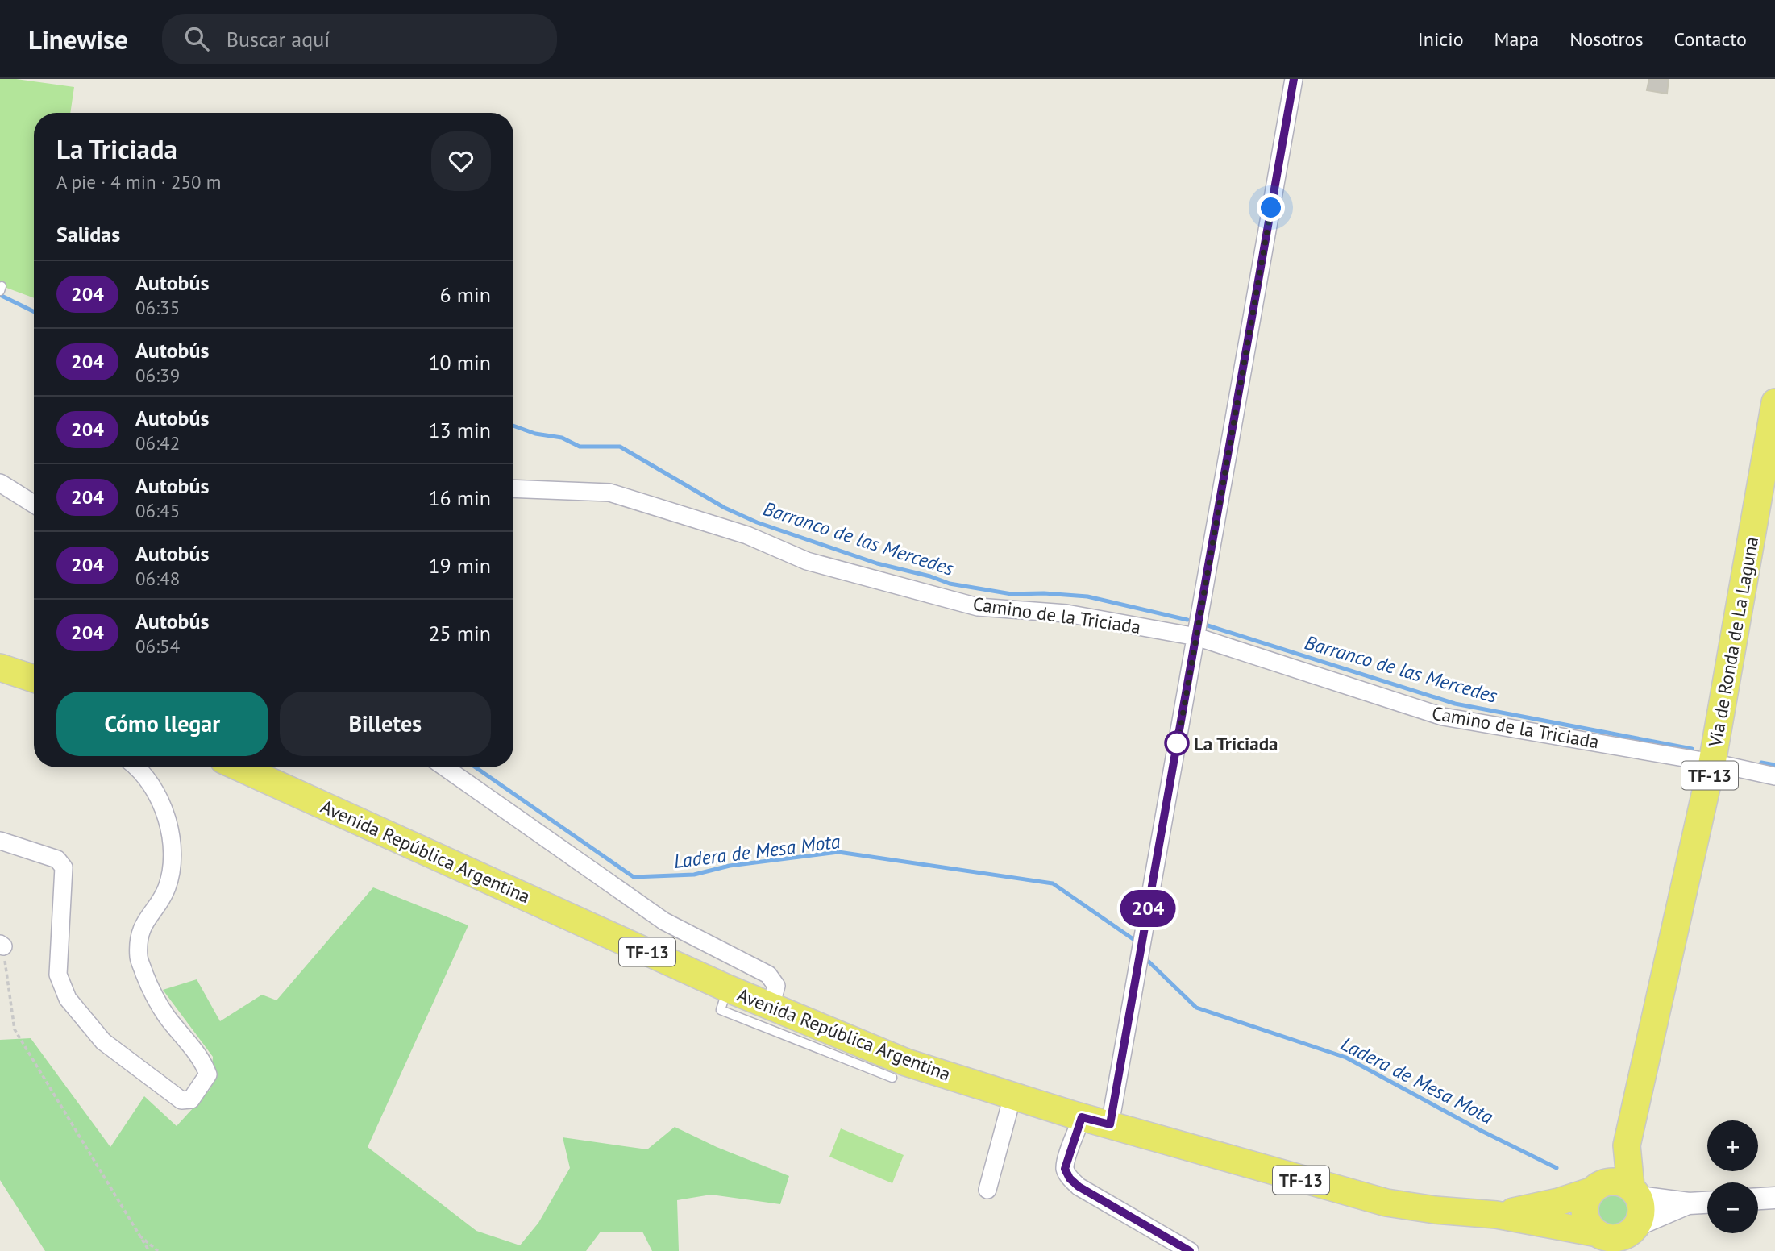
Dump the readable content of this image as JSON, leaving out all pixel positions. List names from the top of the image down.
{
  "streets": {
    "main road": ["Vía de Ronda de La Laguna", "TF-13", "Avenida República Argentina"],
    "street": ["Camino de la Triciada"]
  },
  "crossings": [
    ["Camino de la Triciada", "Vía de Ronda de La Laguna"],
    ["Vía de Ronda de La Laguna", "TF-13"],
    ["Vía de Ronda de La Laguna", "Avenida República Argentina"],
    ["TF-13", "Avenida República Argentina"]
  ],
  "water": ["Barranco de las Mercedes", "Ladera de Mesa Mota"],
  "places": ["La Triciada"],
  "lines": ["bus line 204"],
  "page": {
    "header": "Linewise",
    "search": "Buscar aquí",
    "nav": [
      "Inicio",
      "Mapa",
      "Nosotros",
      "Contacto"
    ],
    "on_map": "204",
    "heading": [
      ["La Triciada", "A pie · 4 min · 250 m"],
      "Salidas"
    ],
    "list": [
      {
        "mark": "204",
        "name": "Autobús",
        "note": "06:35",
        "value": "6 min"
      },
      {
        "mark": "204",
        "name": "Autobús",
        "note": "06:39",
        "value": "10 min"
      },
      {
        "mark": "204",
        "name": "Autobús",
        "note": "06:42",
        "value": "13 min"
      },
      {
        "mark": "204",
        "name": "Autobús",
        "note": "06:45",
        "value": "16 min"
      },
      {
        "mark": "204",
        "name": "Autobús",
        "note": "06:48",
        "value": "19 min"
      },
      {
        "mark": "204",
        "name": "Autobús",
        "note": "06:54",
        "value": "25 min"
      }
    ],
    "buttons": ["Cómo llegar", "Billetes"],
    "map_buttons": ["+", "−"]
  }
}
